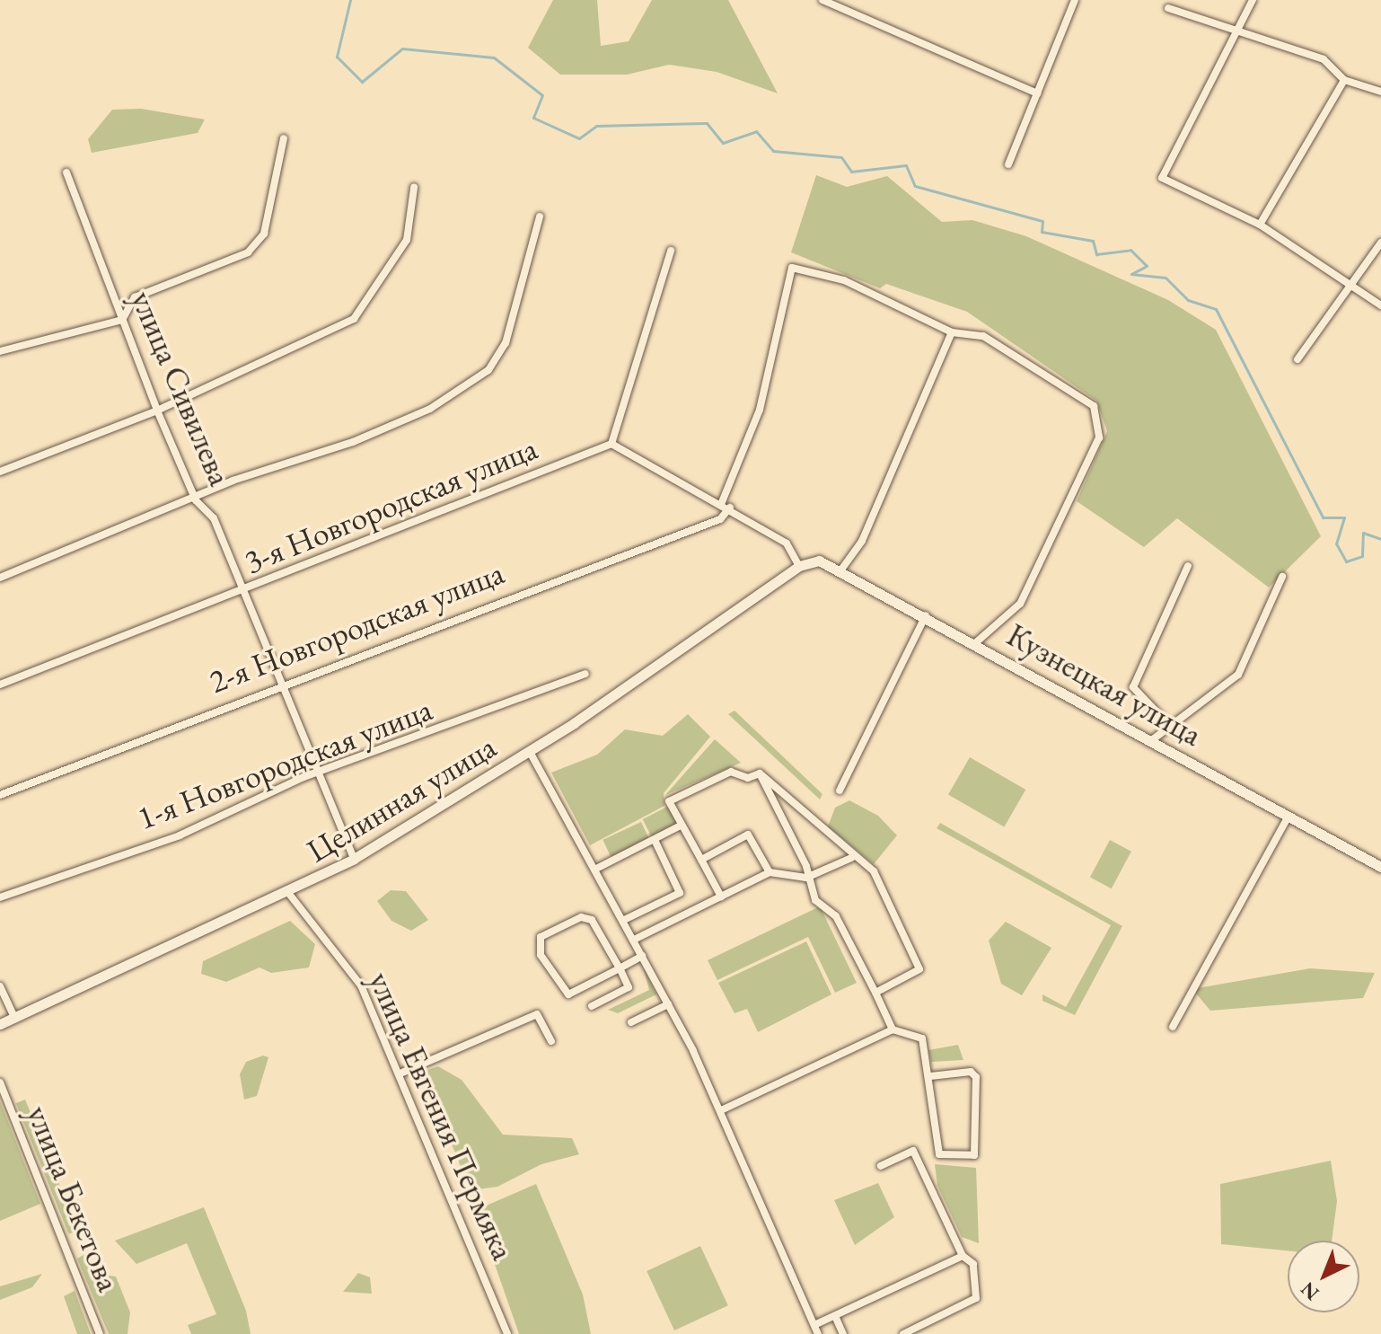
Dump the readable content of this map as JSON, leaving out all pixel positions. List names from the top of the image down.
{
  "streets": {
    "main road": ["Кузнецкая улица", "Целинная улица"],
    "street": [
      "улица Сивилева",
      "3-я Новгородская улица",
      "2-я Новгородская улица",
      "1-я Новгородская улица",
      "улица Евгения Пермяка",
      "улица Бекетова"
    ]
  },
  "crossings": [
    ["улица Сивилева", "3-я Новгородская улица"],
    ["улица Сивилева", "2-я Новгородская улица"],
    ["улица Сивилева", "1-я Новгородская улица"],
    ["улица Сивилева", "Целинная улица"],
    ["Кузнецкая улица", "Целинная улица"],
    ["Целинная улица", "улица Евгения Пермяка"]
  ],
  "north": "bottom left"
}
